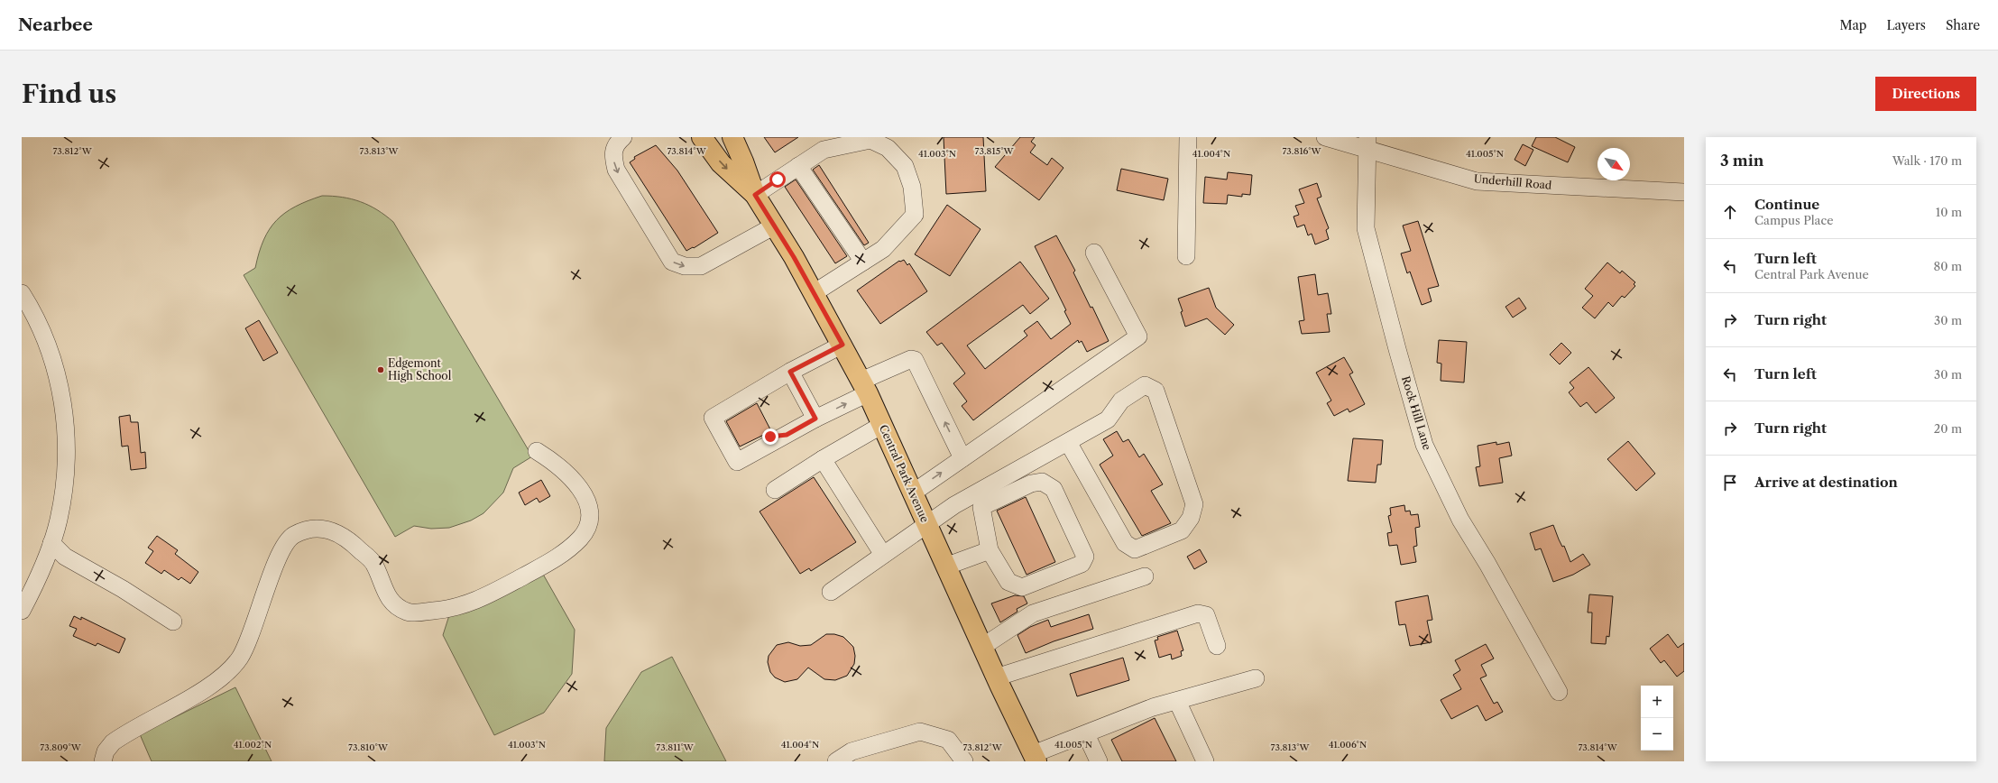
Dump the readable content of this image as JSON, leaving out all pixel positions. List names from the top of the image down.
{
  "streets": {
    "main road": ["Central Park Avenue"],
    "street": ["Underhill Road", "Rock Hill Lane"]
  },
  "crossings": [
    ["Underhill Road", "Rock Hill Lane"]
  ],
  "places": ["Edgemont High School"],
  "north": "bottom right",
  "page": {
    "header": "Nearbee",
    "nav": ["Map", "Layers", "Share"],
    "buttons": "Directions",
    "title": "Find us",
    "heading": ["3 min", "Walk · 170 m"],
    "list": [
      ["Continue", "Campus Place", "10 m"],
      ["Turn left", "Central Park Avenue", "80 m"],
      ["Turn right", "30 m"],
      ["Turn left", "30 m"],
      ["Turn right", "20 m"],
      "Arrive at destination"
    ],
    "map_buttons": ["+", "−"]
  },
  "coordinates": [
    "73.812°W",
    "73.813°W",
    "73.816°W",
    "73.814°W",
    "73.815°W",
    "41.003°N",
    "41.004°N",
    "41.005°N",
    "41.002°N",
    "41.006°N",
    "73.809°W",
    "73.810°W",
    "73.811°W"
  ]
}
